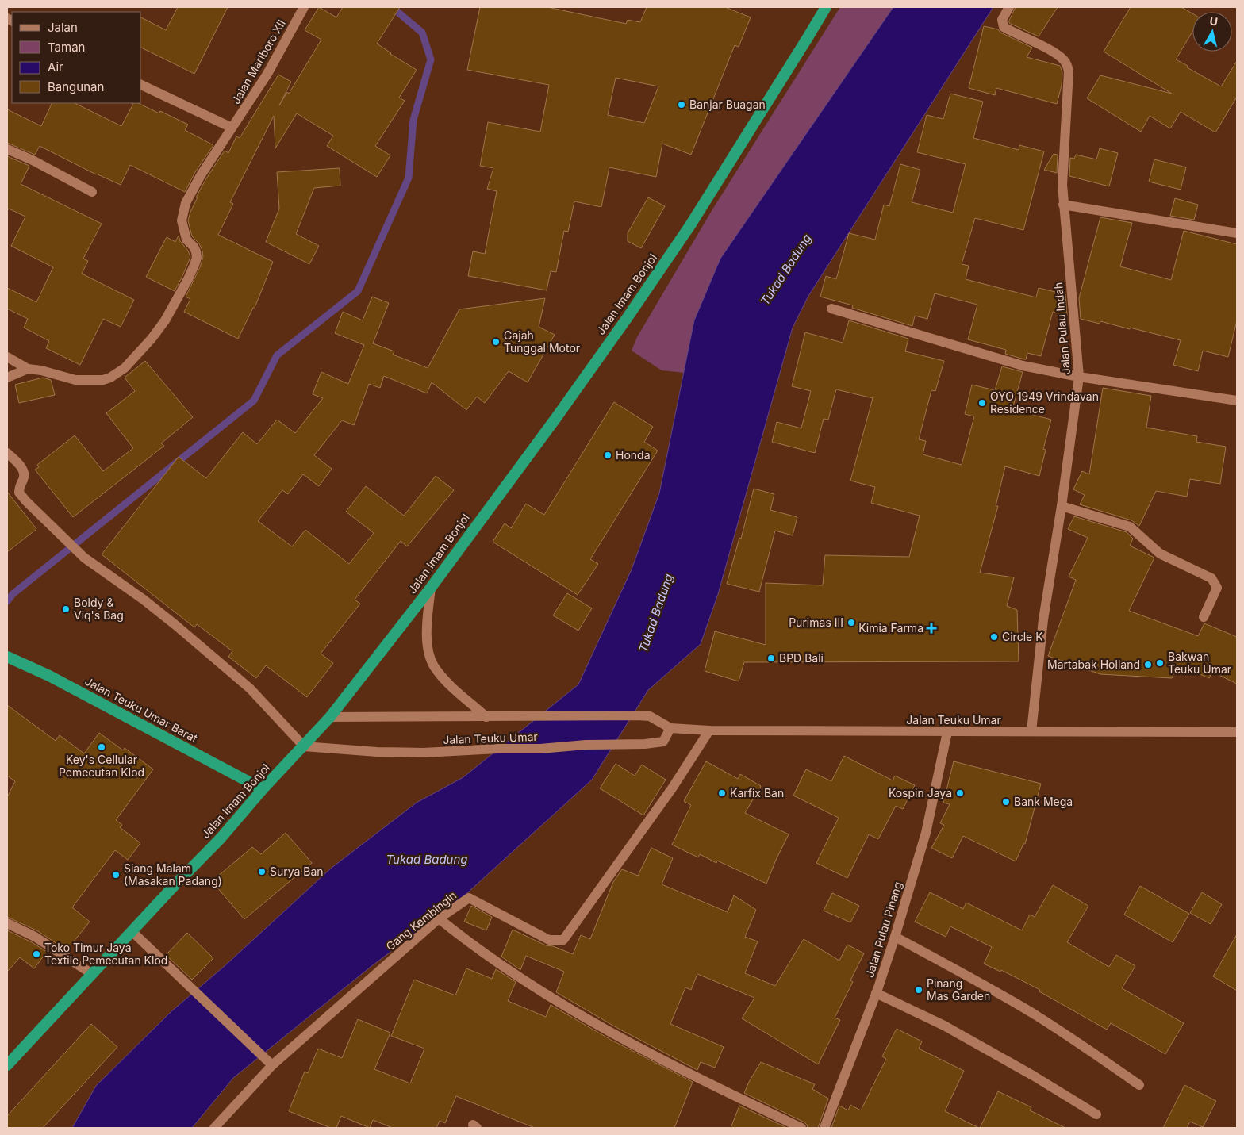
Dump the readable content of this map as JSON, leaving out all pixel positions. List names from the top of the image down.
{
  "streets": {
    "highway": ["Jalan Imam Bonjol", "Jalan Teuku Umar Barat"],
    "street": [
      "Jalan Marlboro XII",
      "Jalan Pulau Indah",
      "Jalan Teuku Umar",
      "Gang Kembingin",
      "Jalan Pulau Pinang"
    ]
  },
  "crossings": [
    ["Jalan Imam Bonjol", "Jalan Teuku Umar Barat"],
    ["Jalan Imam Bonjol", "Jalan Teuku Umar"],
    ["Jalan Pulau Indah", "Jalan Teuku Umar"],
    ["Jalan Teuku Umar", "Gang Kembingin"],
    ["Jalan Teuku Umar", "Jalan Pulau Pinang"]
  ],
  "water": ["Tukad Badung"],
  "places": {
    "other": [
      "Banjar Buagan",
      "Gajah Tunggal Motor",
      "OYO 1949 Vrindavan Residence",
      "Honda",
      "Boldy & Viq's Bag",
      "Purimas III",
      "Circle K",
      "BPD Bali",
      "Bakwan Teuku Umar",
      "Martabak Holland",
      "Key's Cellular Pemecutan Klod",
      "Karfix Ban",
      "Kospin Jaya",
      "Bank Mega",
      "Surya Ban",
      "Siang Malam (Masakan Padang)",
      "Toko Timur Jaya Textile Pemecutan Klod",
      "Pinang Mas Garden"
    ],
    "health": ["Kimia Farma"]
  },
  "legend": [
    "Jalan",
    "Taman",
    "Air",
    "Bangunan"
  ],
  "north": "top"
}
